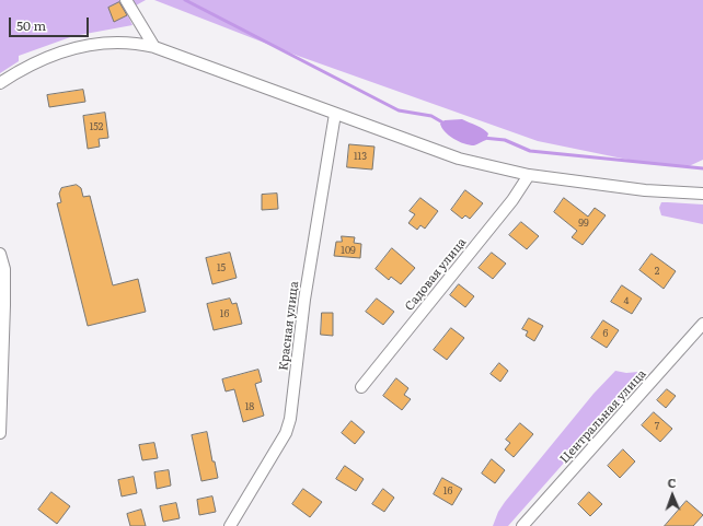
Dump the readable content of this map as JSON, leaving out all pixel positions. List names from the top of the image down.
{
  "streets": {
    "street": ["Садовая улица", "Красная улица", "Центральная улица"]
  },
  "house_numbers": [
    "152",
    "113",
    "99",
    "109",
    "15",
    "2",
    "4",
    "16",
    "6",
    "18",
    "7",
    "16"
  ],
  "scale_bar": "50 m",
  "north": "top"
}
